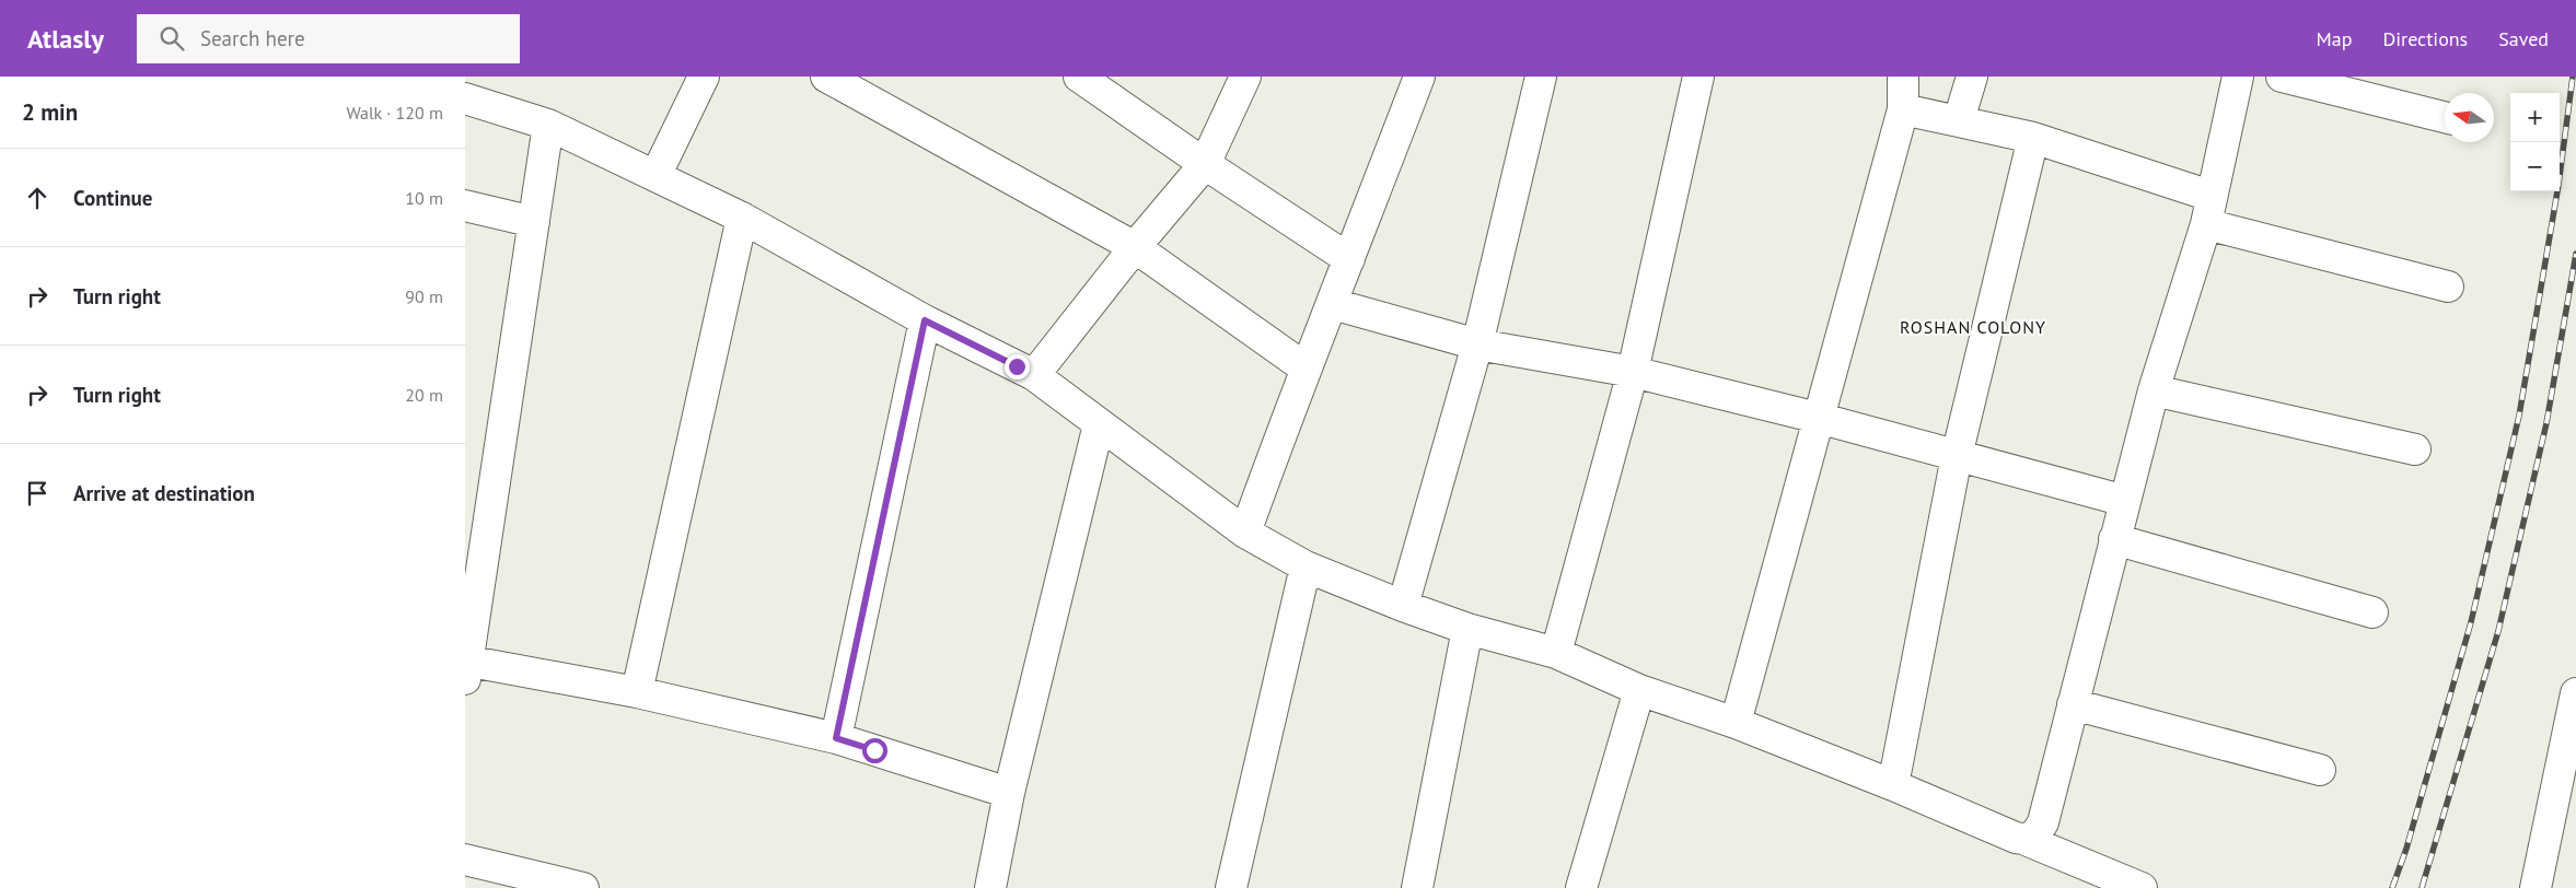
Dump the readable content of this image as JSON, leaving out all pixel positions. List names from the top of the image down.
{
  "districts": ["ROSHAN COLONY"],
  "north": "left",
  "page": {
    "header": "Atlasly",
    "search": "Search here",
    "nav": ["Map", "Directions", "Saved"],
    "heading": ["2 min", "Walk · 120 m"],
    "map_buttons": ["+", "−"],
    "list": [
      ["Continue", "10 m"],
      ["Turn right", "90 m"],
      ["Turn right", "20 m"],
      "Arrive at destination"
    ]
  }
}
